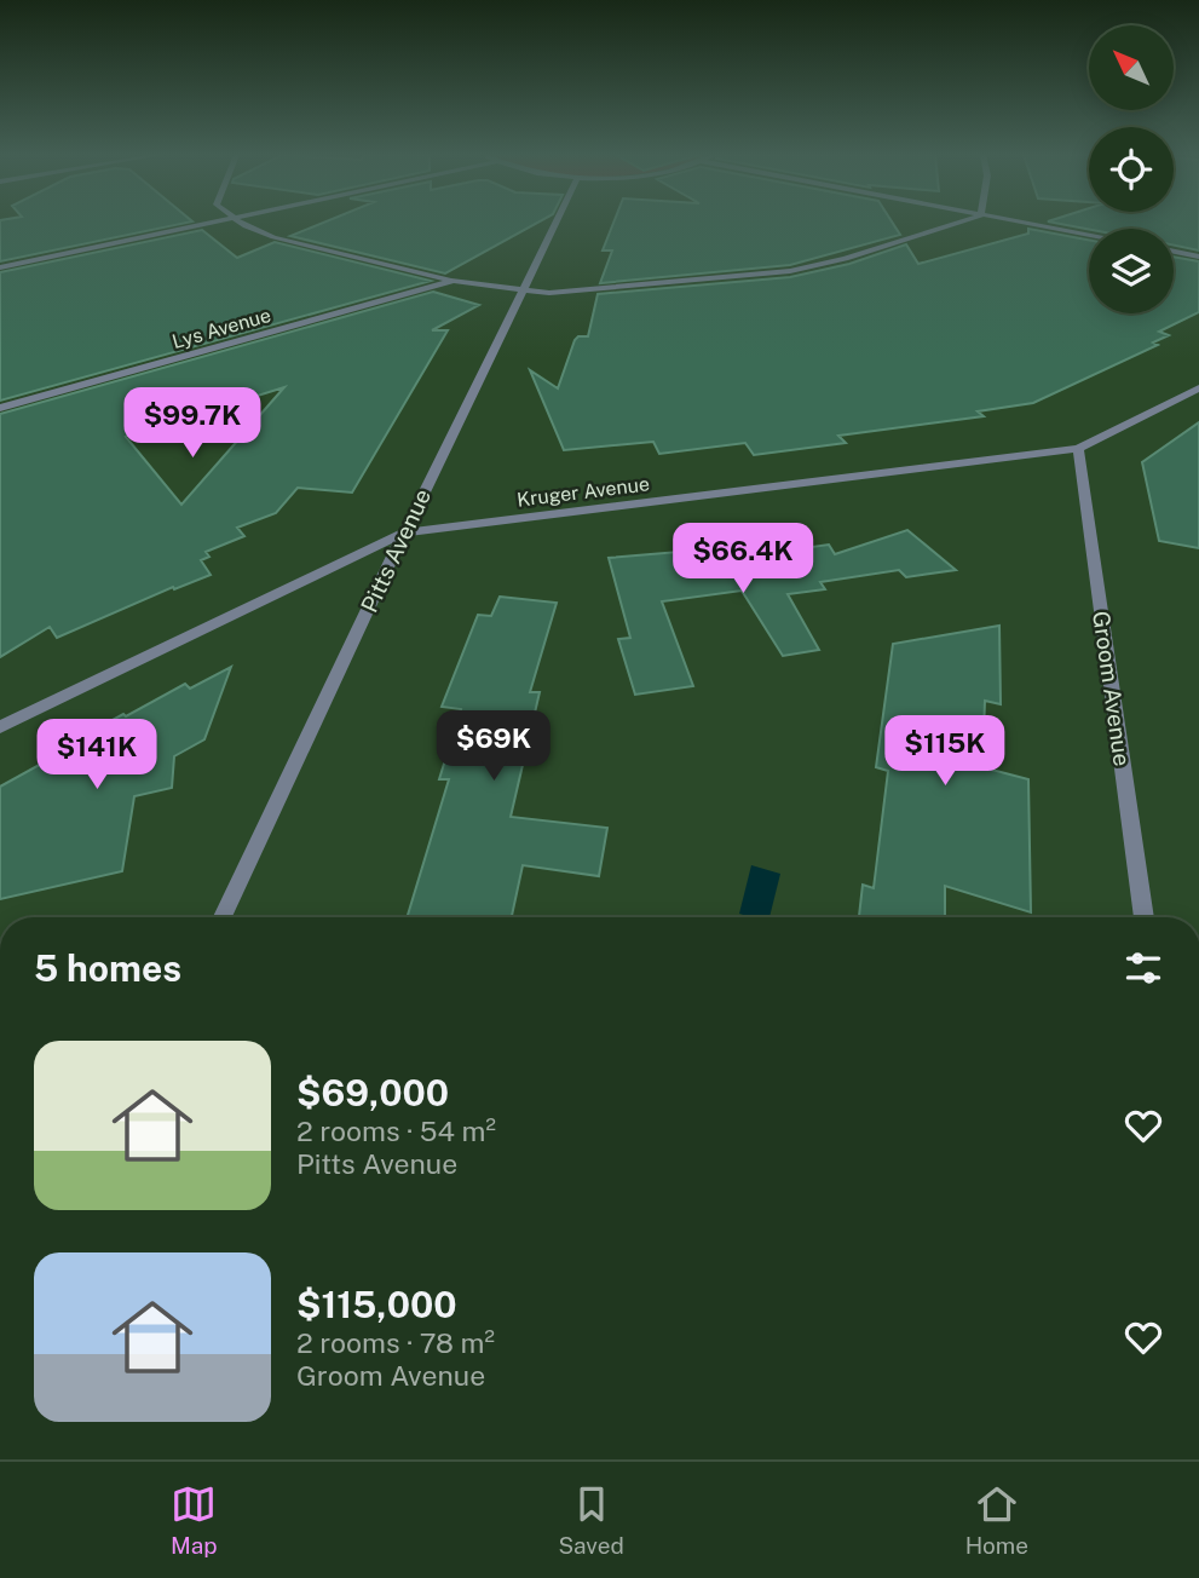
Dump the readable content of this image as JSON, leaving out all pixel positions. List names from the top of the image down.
{
  "streets": {
    "street": [
      "Lys Avenue",
      "Kruger Avenue",
      "Pitts Avenue",
      "Groom Avenue"
    ]
  },
  "crossings": [
    ["Kruger Avenue", "Pitts Avenue"],
    ["Kruger Avenue", "Groom Avenue"]
  ],
  "north": "top left",
  "page": {
    "price": [
      "$99.7K",
      "$66.4K",
      "$69K",
      "$115K",
      "$141K"
    ],
    "heading": "5 homes",
    "list": [
      {
        "name": "$69,000",
        "note": "2 rooms · 54 m² · Pitts Avenue"
      },
      {
        "name": "$115,000",
        "note": "2 rooms · 78 m² · Groom Avenue"
      }
    ],
    "tabs": ["Map", "Saved", "Home"]
  }
}
